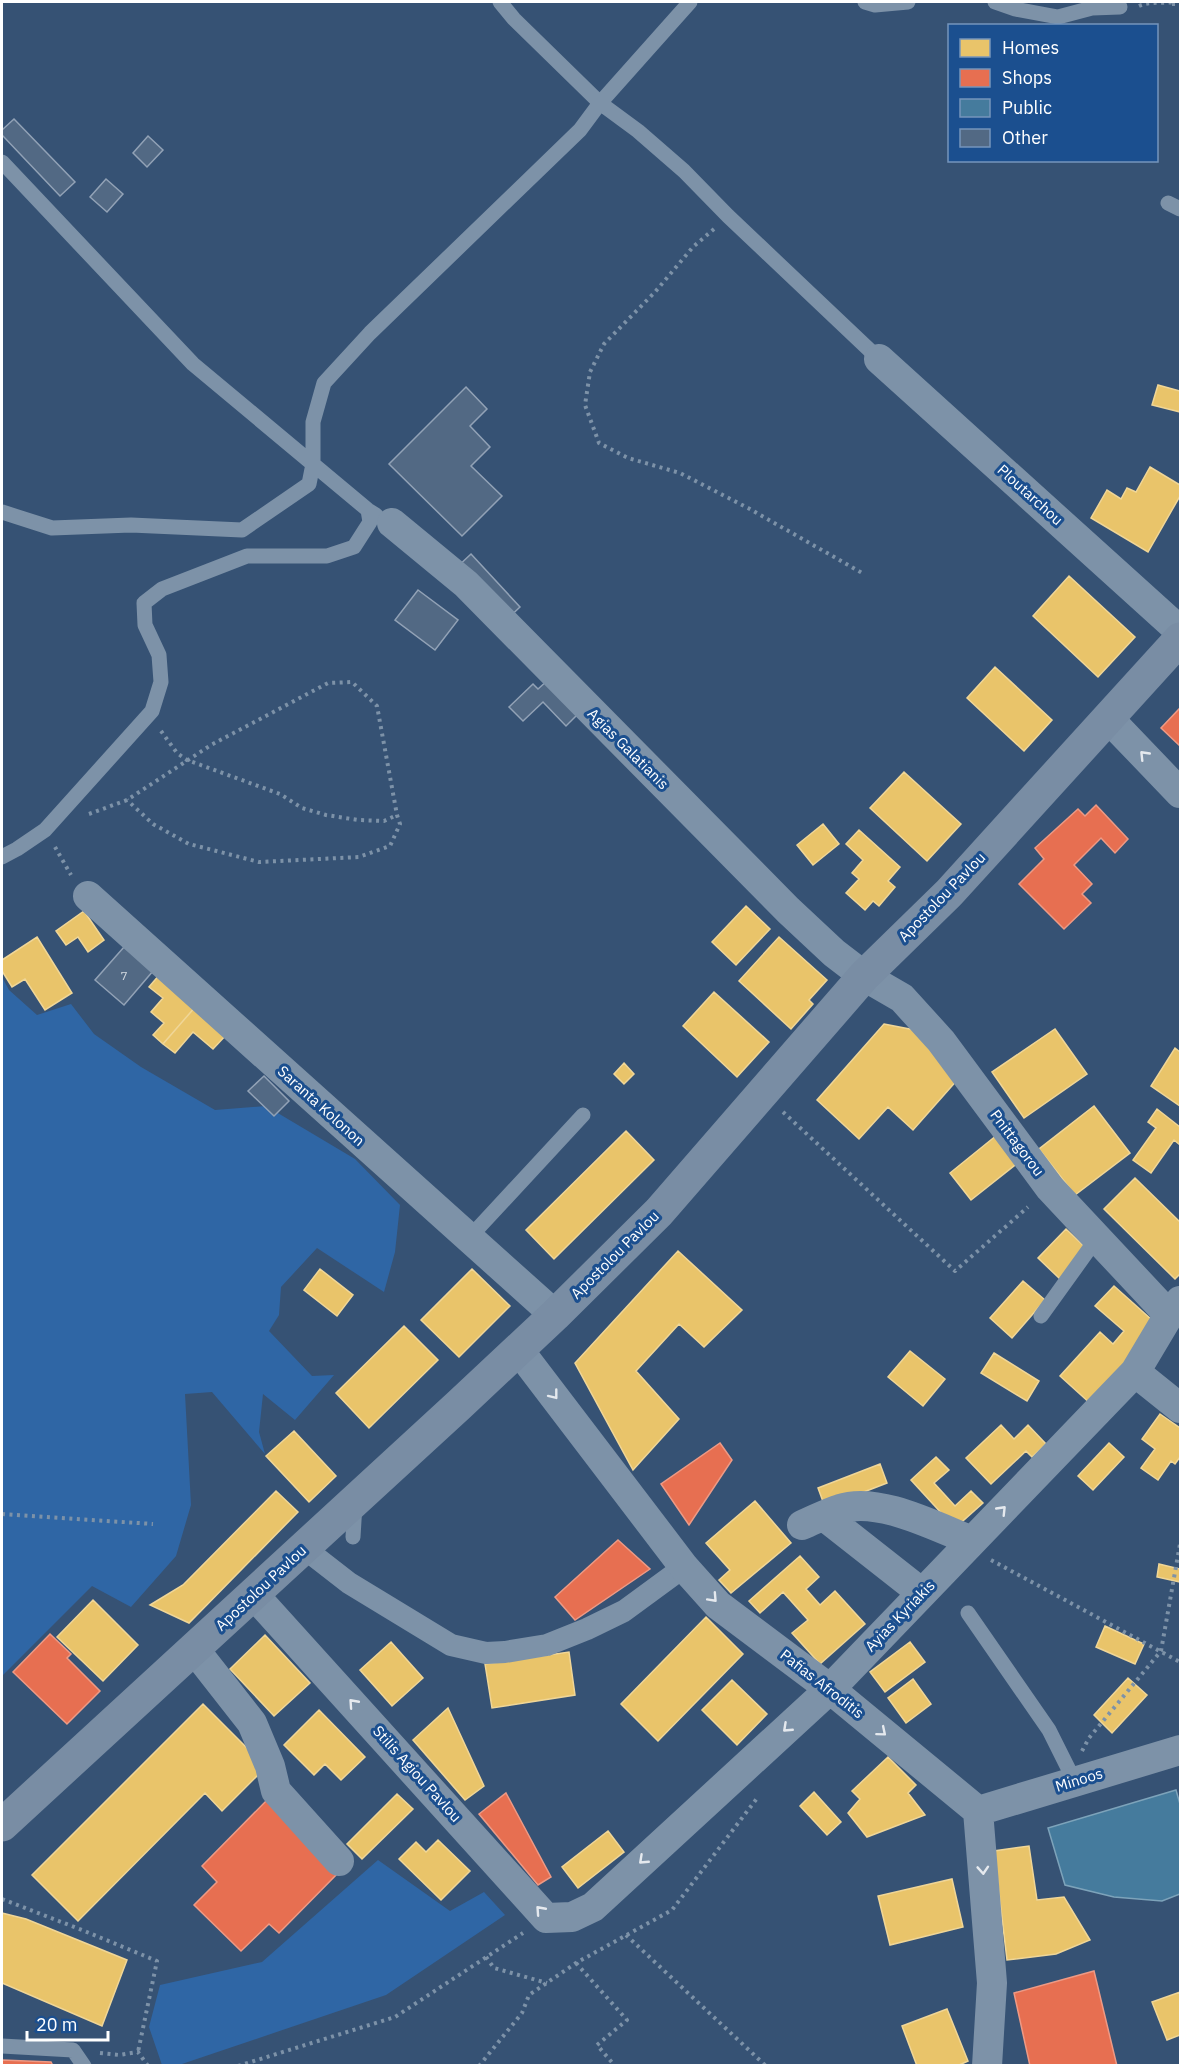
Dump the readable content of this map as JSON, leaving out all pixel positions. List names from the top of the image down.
{
  "streets": {
    "main road": ["Apostolou Pavlou"],
    "street": [
      "Ploutarchou",
      "Agias Galatianis",
      "Saranta Kolonon",
      "Pnittagorou",
      "Ayias Kyriakis",
      "Pafias Afroditis",
      "Stilis Agiou Pavlou",
      "Minoos"
    ]
  },
  "crossings": [
    ["Agias Galatianis", "Apostolou Pavlou"],
    ["Agias Galatianis", "Pnittagorou"],
    ["Apostolou Pavlou", "Saranta Kolonon"],
    ["Apostolou Pavlou", "Pnittagorou"],
    ["Apostolou Pavlou", "Pafias Afroditis"],
    ["Apostolou Pavlou", "Stilis Agiou Pavlou"],
    ["Pnittagorou", "Ayias Kyriakis"],
    ["Ayias Kyriakis", "Pafias Afroditis"],
    ["Ayias Kyriakis", "Stilis Agiou Pavlou"],
    ["Pafias Afroditis", "Minoos"]
  ],
  "one_way": ["Pafias Afroditis"],
  "house_numbers": ["7"],
  "legend": [
    "Homes",
    "Shops",
    "Public",
    "Other"
  ],
  "scale_bar": "20 m"
}
